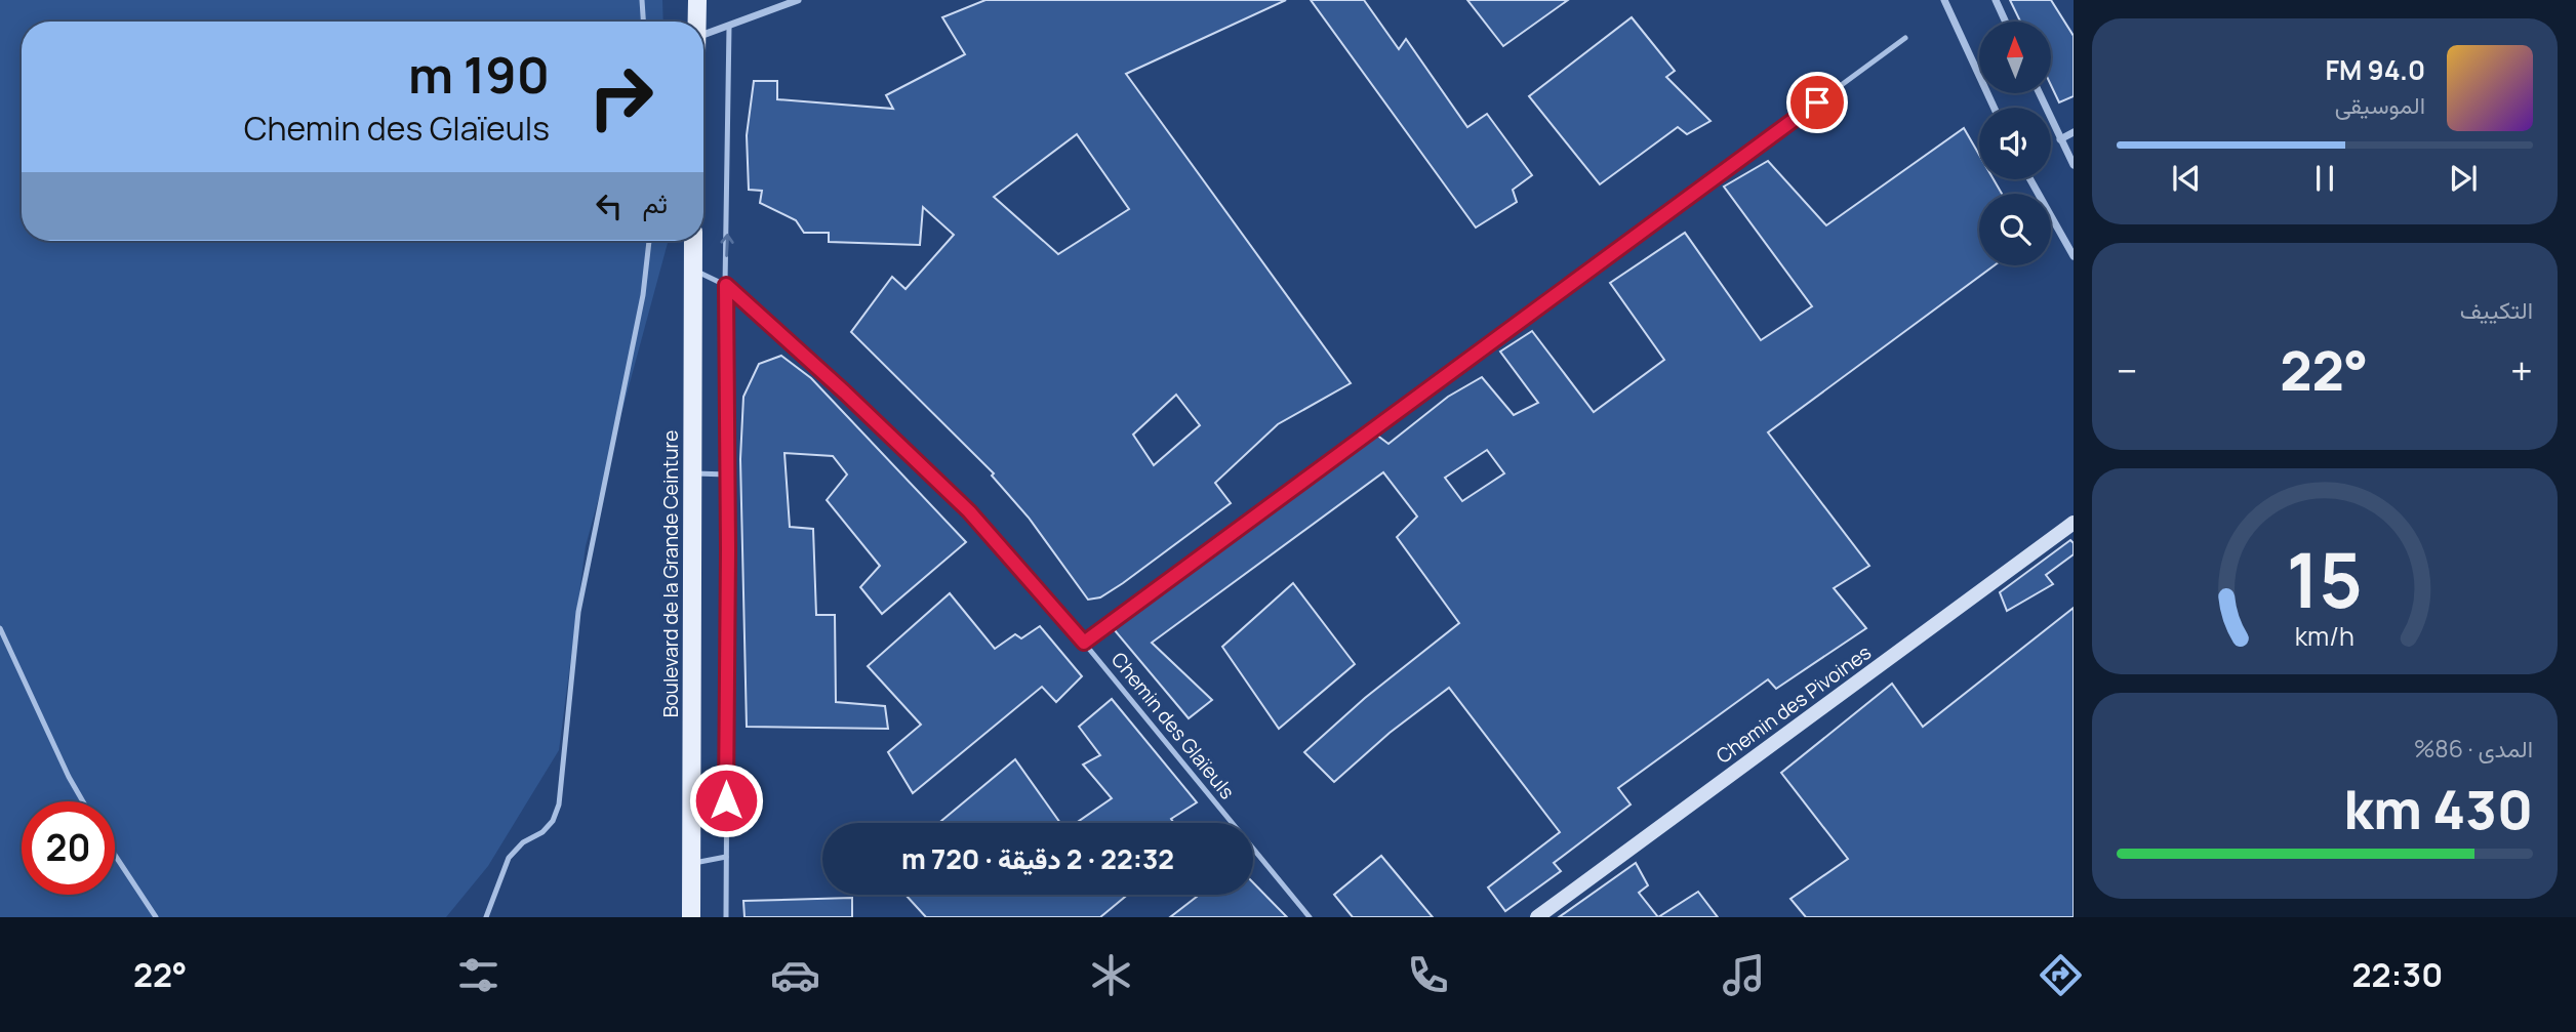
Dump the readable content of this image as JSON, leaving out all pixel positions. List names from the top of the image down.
{
  "streets": {
    "main road": ["Boulevard de la Grande Ceinture"],
    "street": ["Chemin des Pivoines"],
    "lane": ["Chemin des Glaïeuls"]
  },
  "crossings": [
    ["Boulevard de la Grande Ceinture", "Chemin des Glaïeuls"]
  ],
  "north": "top",
  "page": {
    "turn": ["190 m", "Chemin des Glaïeuls"],
    "song": ["94.0 FM", "الموسيقى"],
    "then": "ثم",
    "tile": [
      "التكييف",
      ["المدى · 86%", "430 km"]
    ],
    "heat": ["−", "22°", "+"],
    "limit": "20",
    "trip": "22:32 · 2 دقيقة · 720 m",
    "tabs": ["22:30", "22°"],
    "gauge": ["15", "km/h"]
  }
}
